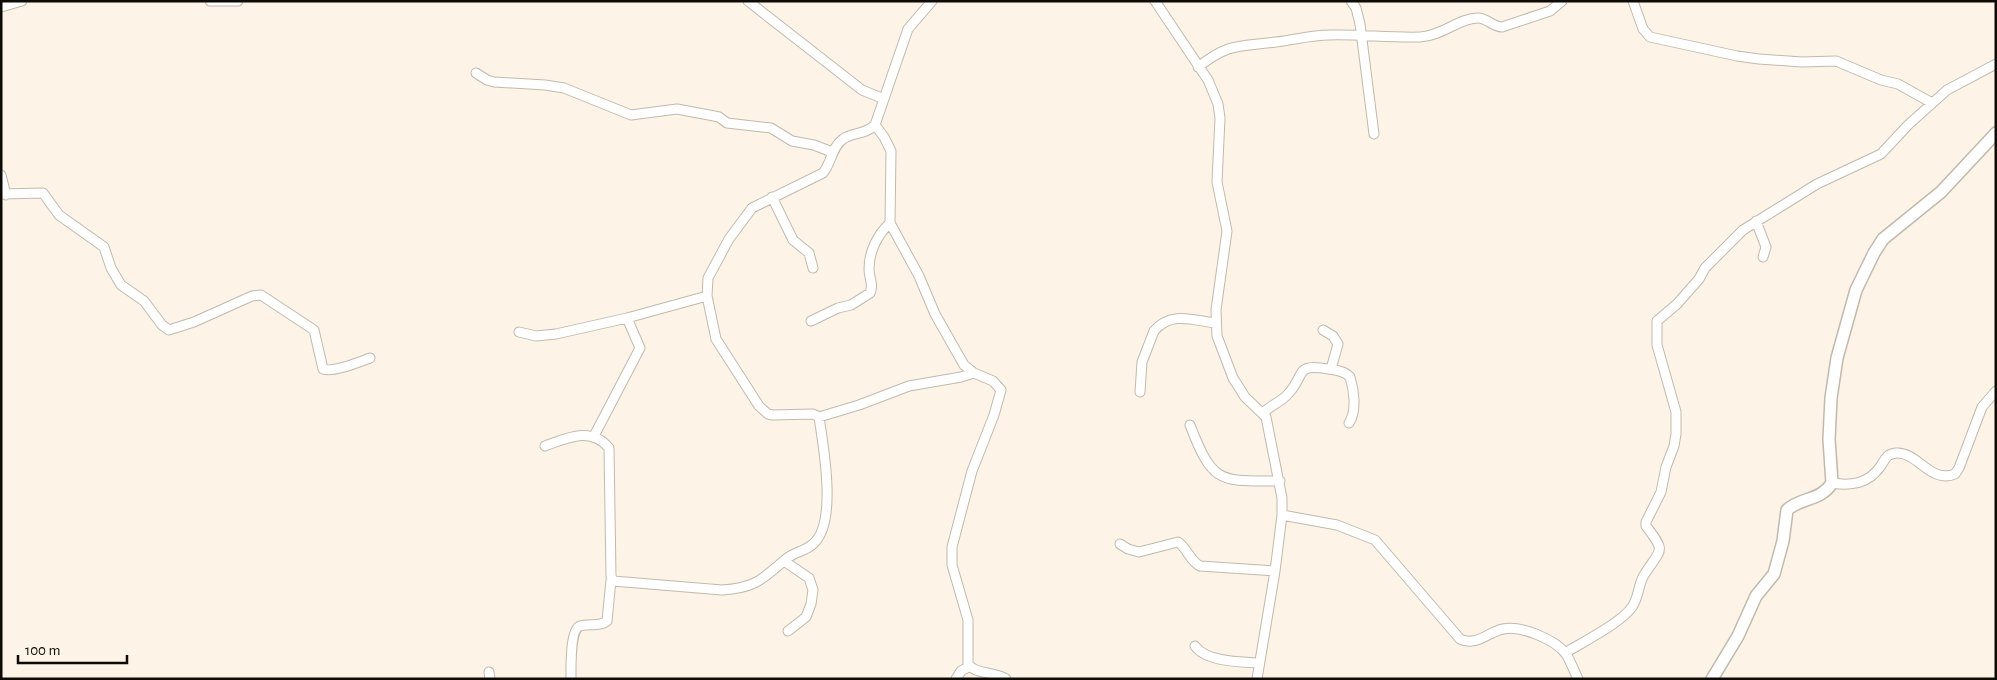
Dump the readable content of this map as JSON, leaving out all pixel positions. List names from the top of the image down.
{
  "scale_bar": "100 m"
}
